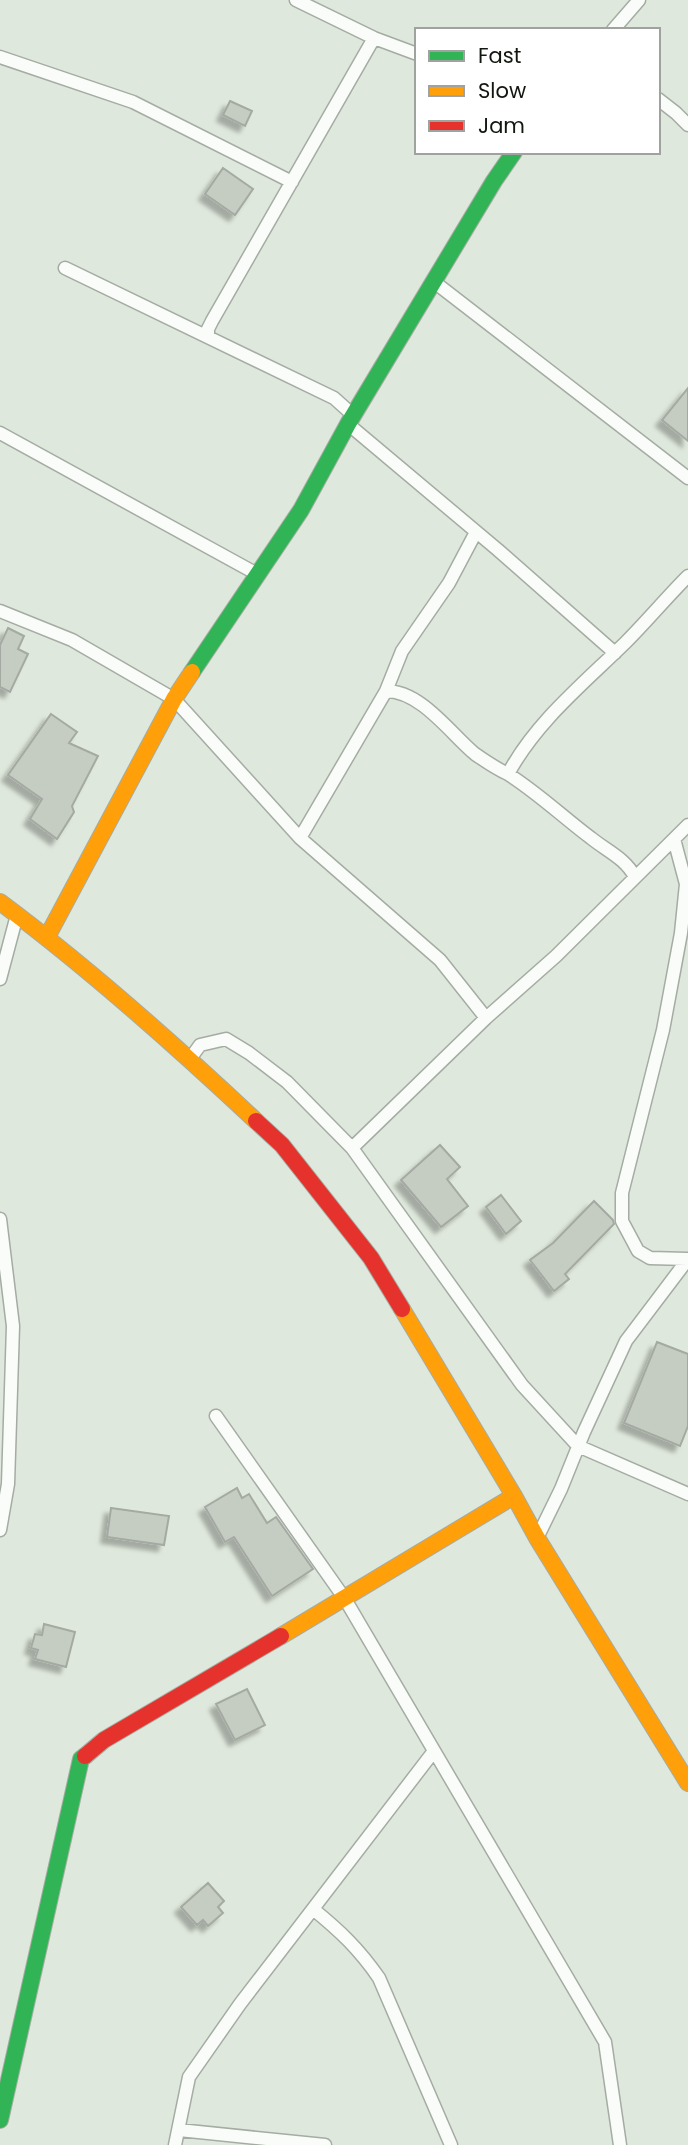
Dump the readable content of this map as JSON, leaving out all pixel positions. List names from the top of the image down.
{
  "legend": ["Fast", "Slow", "Jam"]
}
